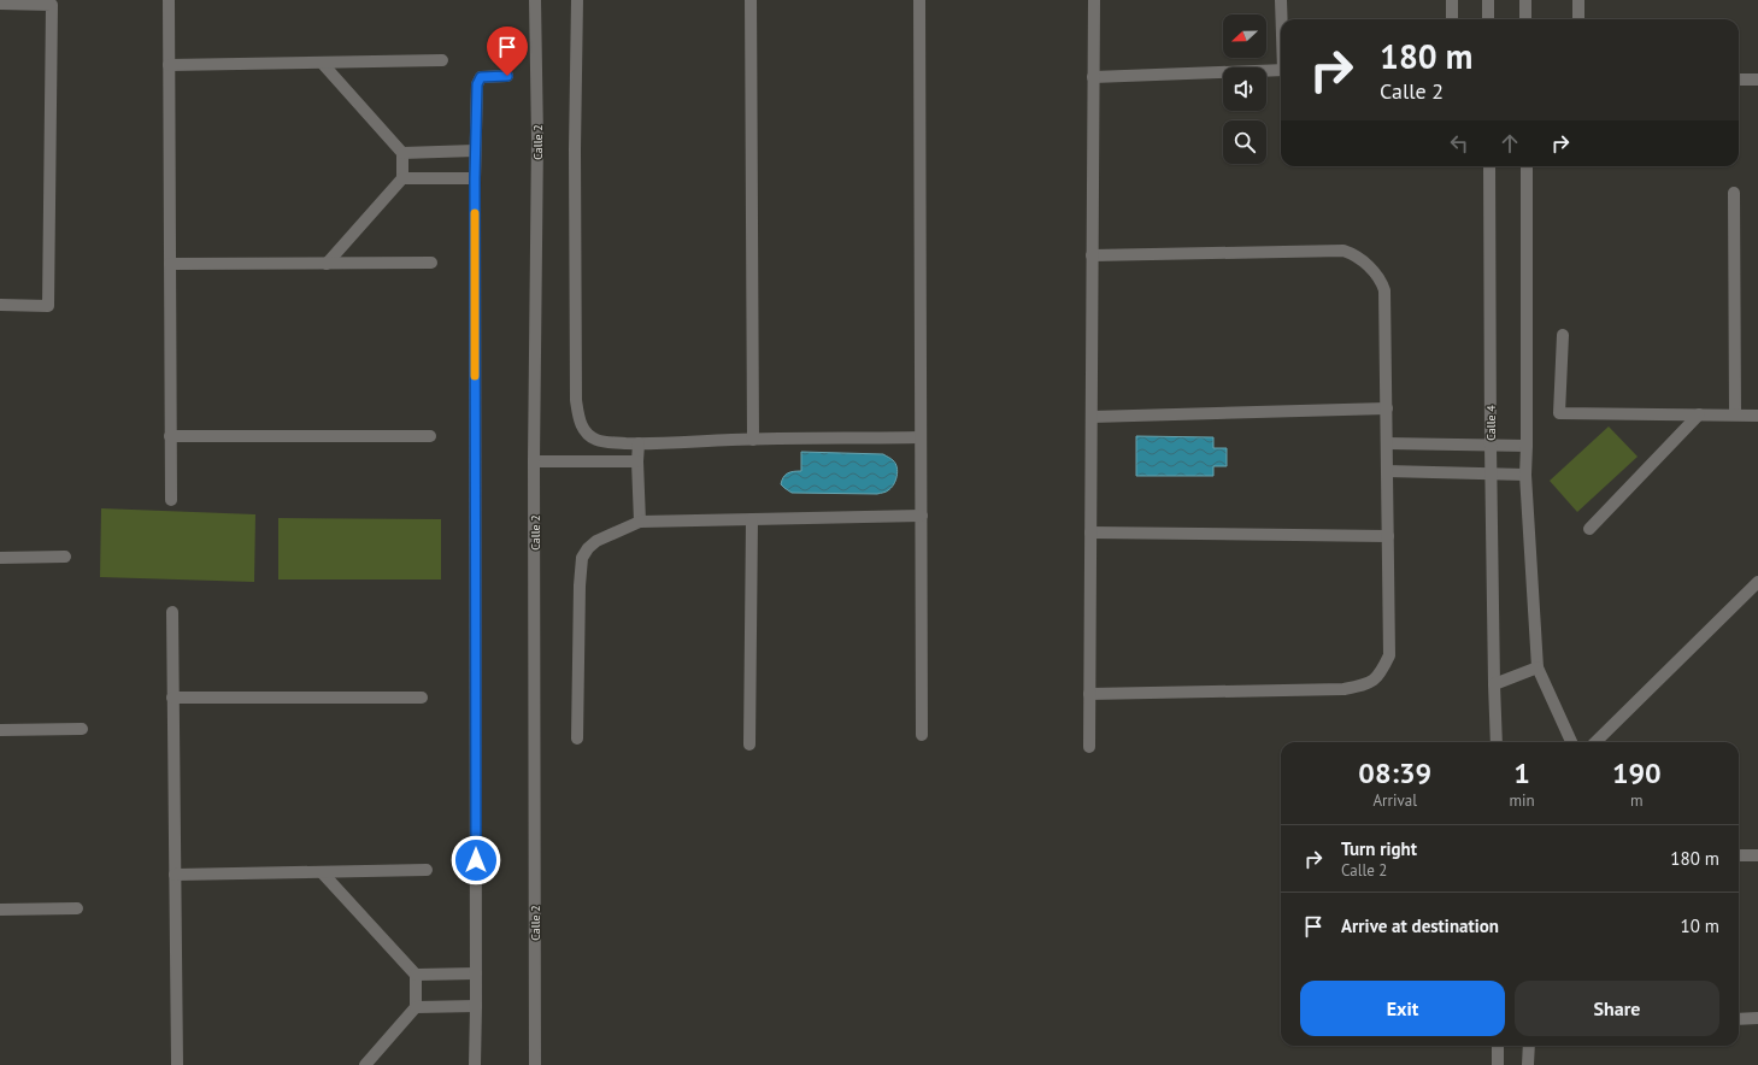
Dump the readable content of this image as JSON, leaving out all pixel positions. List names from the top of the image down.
{
  "streets": {
    "street": ["Calle 2", "Calle 4"]
  },
  "north": "left",
  "page": {
    "turn": ["180 m", "Calle 2"],
    "eta": [
      "08:39",
      "Arrival",
      "1",
      "min",
      "190",
      "m"
    ],
    "list": [
      {
        "name": "Turn right",
        "note": "Calle 2",
        "value": "180 m"
      },
      {
        "name": "Arrive at destination",
        "value": "10 m"
      }
    ],
    "buttons": ["Exit", "Share"]
  }
}
